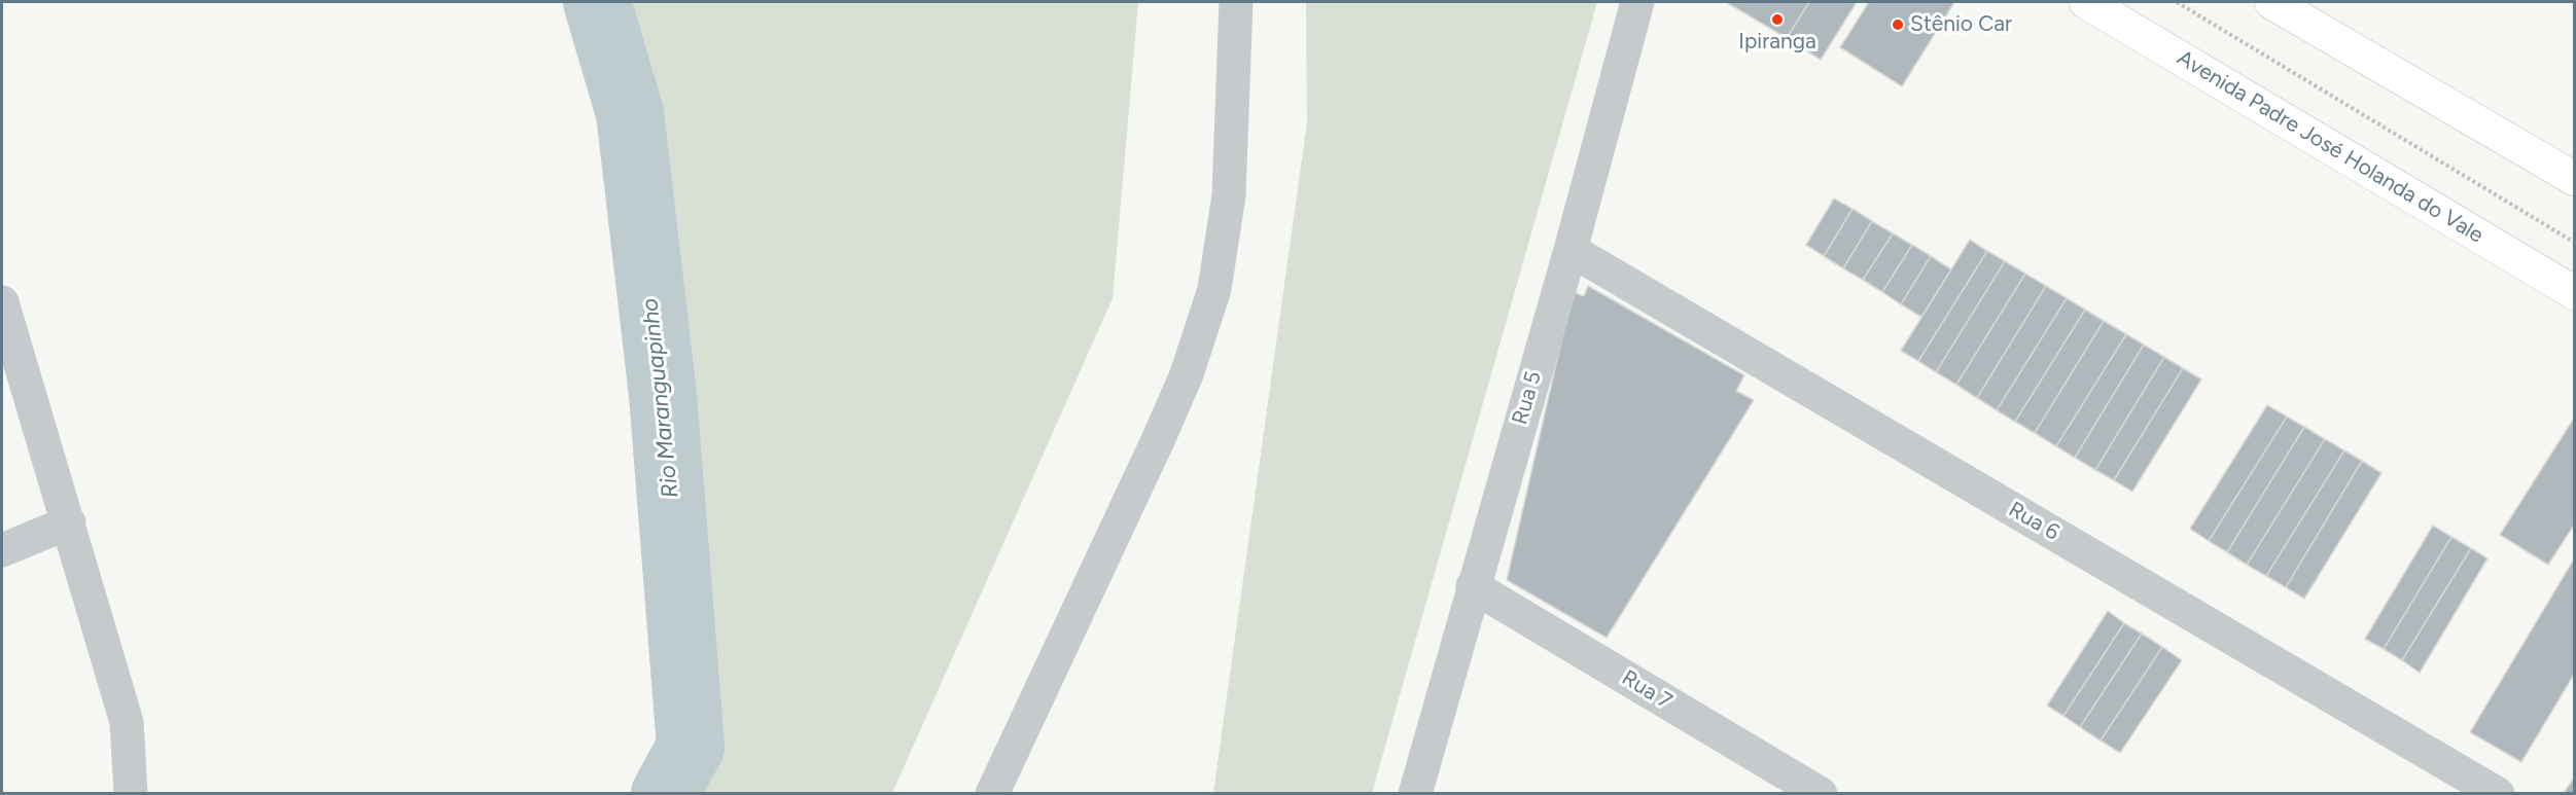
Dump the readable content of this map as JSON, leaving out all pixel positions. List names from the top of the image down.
{
  "streets": {
    "main road": ["Avenida Padre José Holanda do Vale"],
    "street": ["Rua 5", "Rua 6", "Rua 7"]
  },
  "crossings": [
    ["Rua 5", "Rua 6"],
    ["Rua 5", "Rua 7"]
  ],
  "water": ["Rio Maranguapinho"],
  "places": ["Ipiranga", "Stênio Car"]
}
